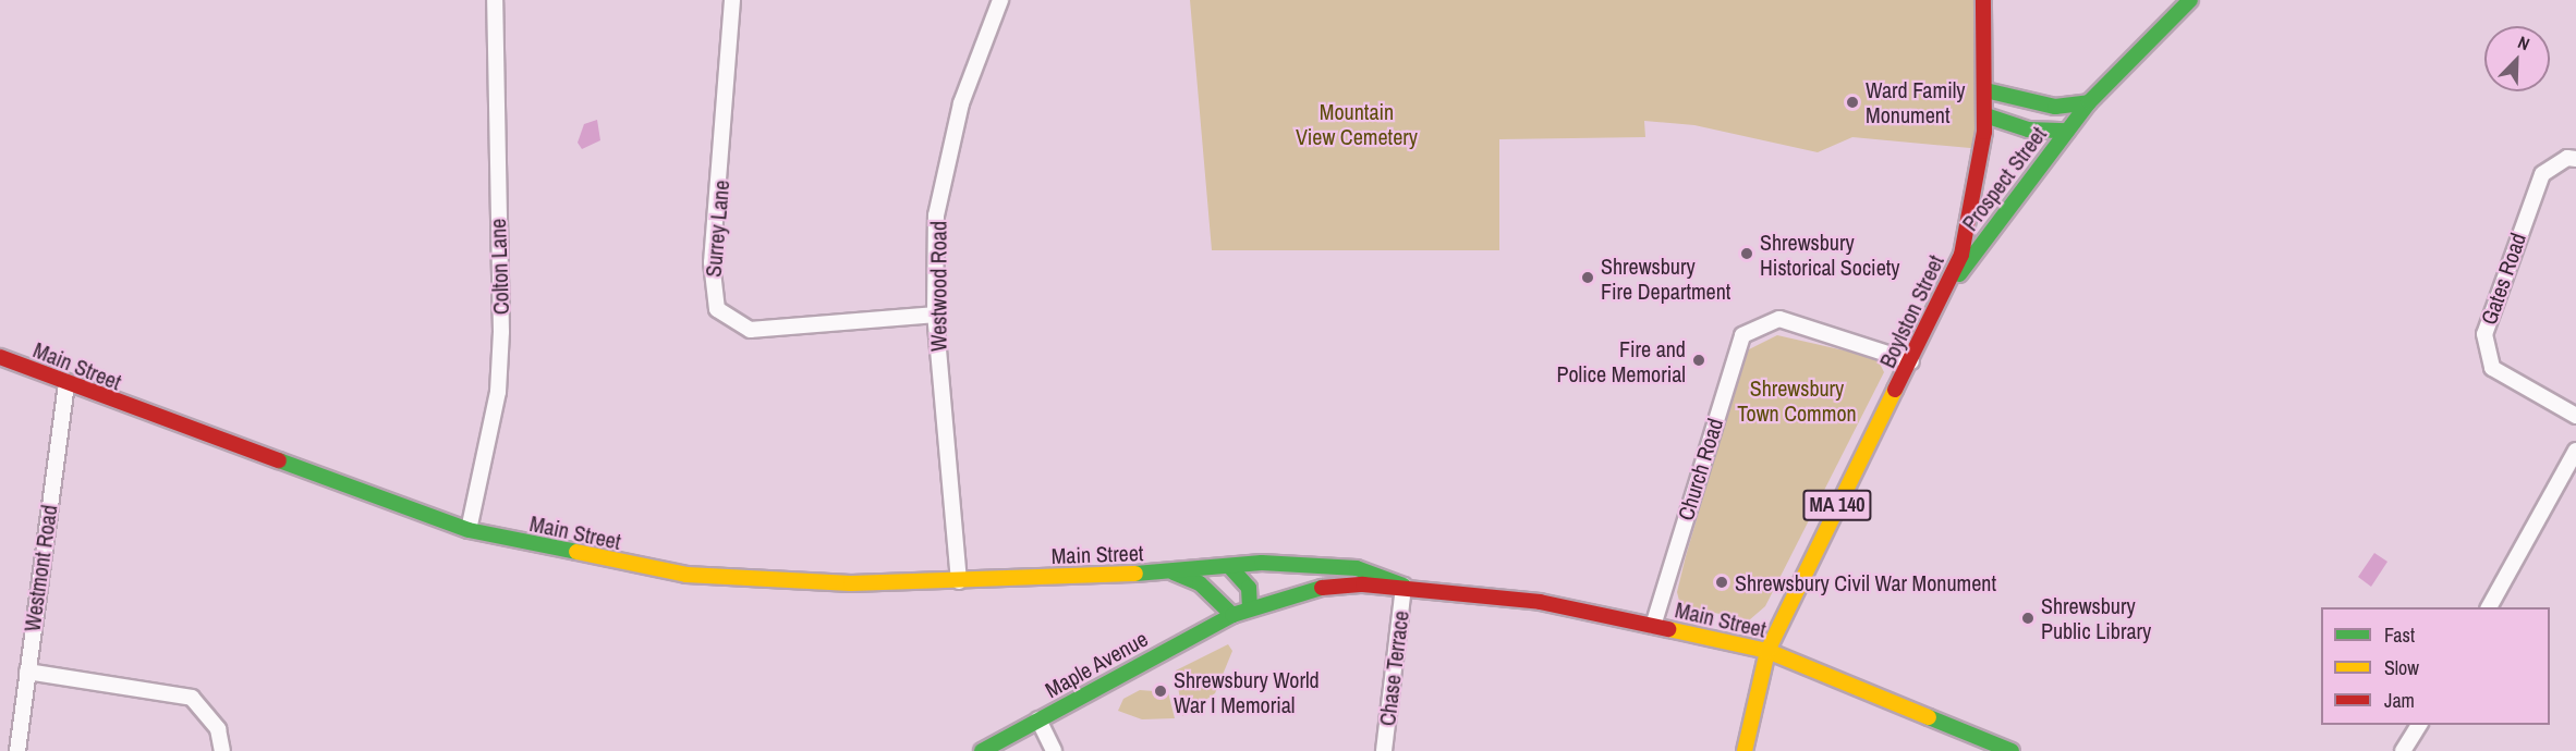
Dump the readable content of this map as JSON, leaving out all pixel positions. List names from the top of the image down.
{
  "streets": {
    "main road": [
      "Prospect Street",
      "Boylston Street",
      "Main Street",
      "MA 140",
      "Maple Avenue"
    ],
    "street": [
      "Surrey Lane",
      "Colton Lane",
      "Gates Road",
      "Westwood Road",
      "Church Road",
      "Westmont Road",
      "Chase Terrace"
    ]
  },
  "crossings": [
    ["Prospect Street", "Boylston Street"],
    ["Surrey Lane", "Westwood Road"],
    ["Colton Lane", "Main Street"],
    ["Westwood Road", "Main Street"],
    ["Boylston Street", "Main Street"],
    ["Boylston Street", "Church Road"],
    ["Boylston Street", "MA 140"],
    ["Main Street", "Church Road"],
    ["Main Street", "MA 140"],
    ["Main Street", "Westmont Road"],
    ["Main Street", "Maple Avenue"],
    ["Main Street", "Chase Terrace"]
  ],
  "parks": ["Mountain View Cemetery", "Shrewsbury Town Common"],
  "places": [
    "Ward Family Monument",
    "Shrewsbury Historical Society",
    "Shrewsbury Fire Department",
    "Fire and Police Memorial",
    "Shrewsbury Civil War Monument",
    "Shrewsbury Public Library",
    "Shrewsbury World War I Memorial"
  ],
  "legend": ["Fast", "Slow", "Jam"],
  "north": "top right"
}
